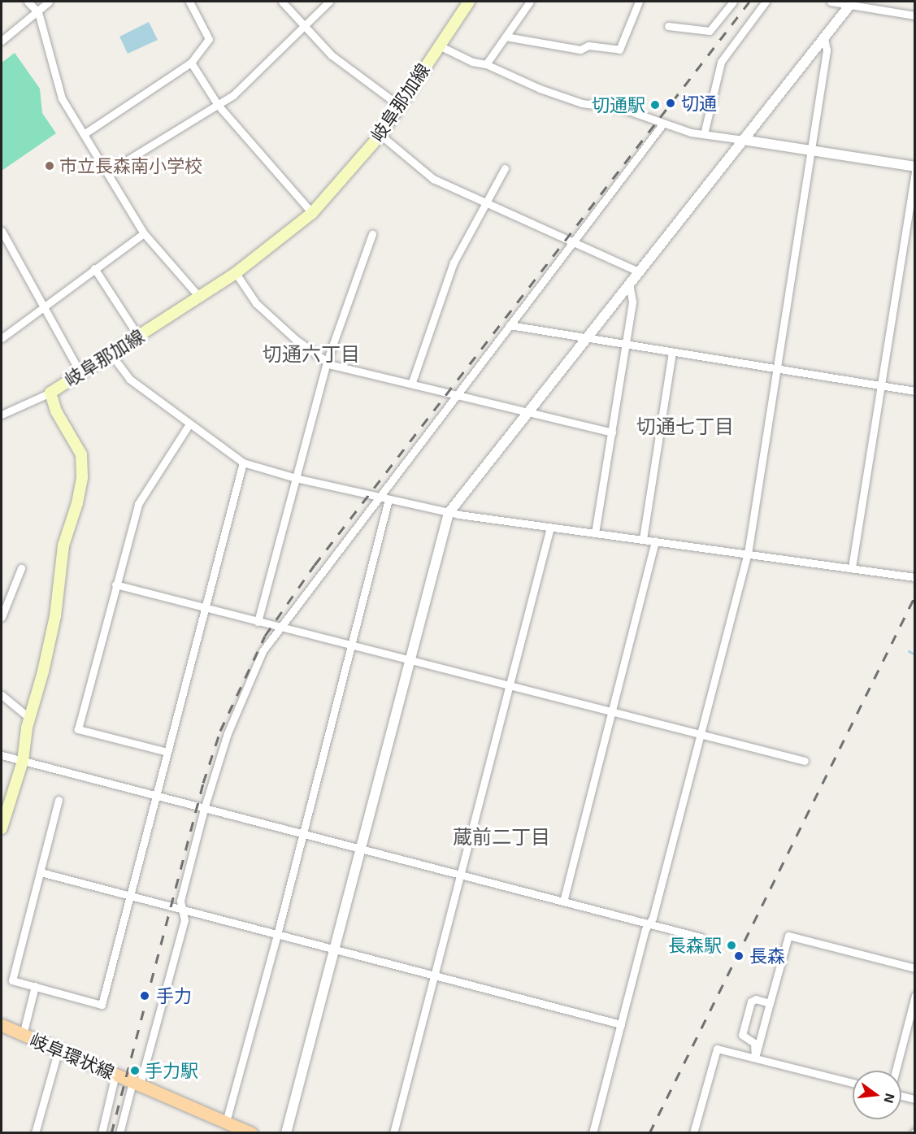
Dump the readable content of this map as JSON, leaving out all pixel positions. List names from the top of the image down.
{
  "streets": {
    "main road": ["岐阜那加線", "岐阜環状線"]
  },
  "districts": ["切通六丁目", "切通七丁目", "蔵前二丁目"],
  "places": [
    "切通",
    "切通駅",
    "市立長森南小学校",
    "長森駅",
    "長森",
    "手力",
    "手力駅"
  ],
  "north": "right"
}
